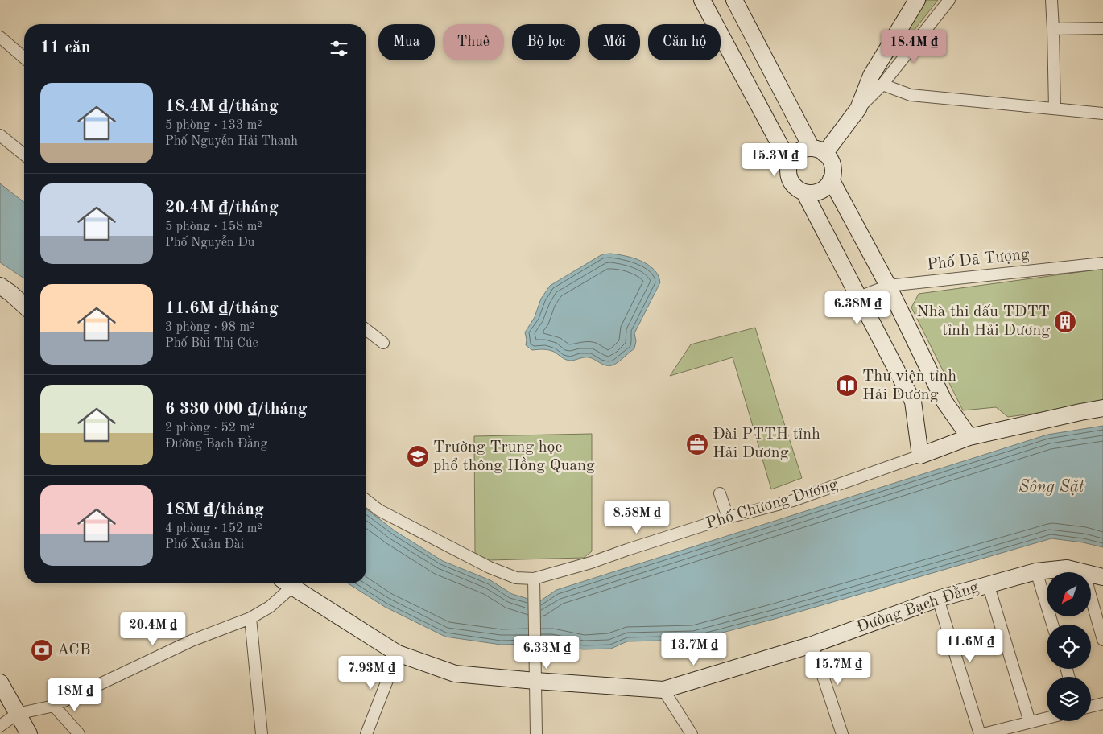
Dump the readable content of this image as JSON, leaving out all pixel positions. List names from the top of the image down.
{
  "streets": {
    "street": ["Phố Dã Tượng", "Phố Chương Dương", "Đường Bạch Đằng"]
  },
  "water": ["Sông Sặt"],
  "places": {
    "building": ["Nhà thi đấu TDTT tỉnh Hải Dương"],
    "library": ["Thư viện tỉnh Hải Dương"],
    "office": ["Đài PTTH tỉnh Hải Dương"],
    "school or university": ["Trường Trung học phổ thông Hồng Quang"],
    "bank": ["ACB"]
  },
  "north": "bottom left",
  "page": {
    "chip": [
      "Mua",
      "Thuê",
      "Bộ lọc",
      "Mới",
      "Căn hộ"
    ],
    "heading": "11 căn",
    "price": [
      "18.4M ₫",
      "15.3M ₫",
      "6.38M ₫",
      "8.58M ₫",
      "20.4M ₫",
      "11.6M ₫",
      "13.7M ₫",
      "6.33M ₫",
      "15.7M ₫",
      "7.93M ₫",
      "18M ₫"
    ],
    "list": [
      {
        "name": "18.4M ₫/tháng",
        "note": "5 phòng · 133 m² · Phố Nguyễn Hải Thanh"
      },
      {
        "name": "20.4M ₫/tháng",
        "note": "5 phòng · 158 m² · Phố Nguyễn Du"
      },
      {
        "name": "11.6M ₫/tháng",
        "note": "3 phòng · 98 m² · Phố Bùi Thị Cúc"
      },
      {
        "name": "6 330 000 ₫/tháng",
        "note": "2 phòng · 52 m² · Đường Bạch Đằng"
      },
      {
        "name": "18M ₫/tháng",
        "note": "4 phòng · 152 m² · Phố Xuân Đài"
      }
    ]
  }
}
